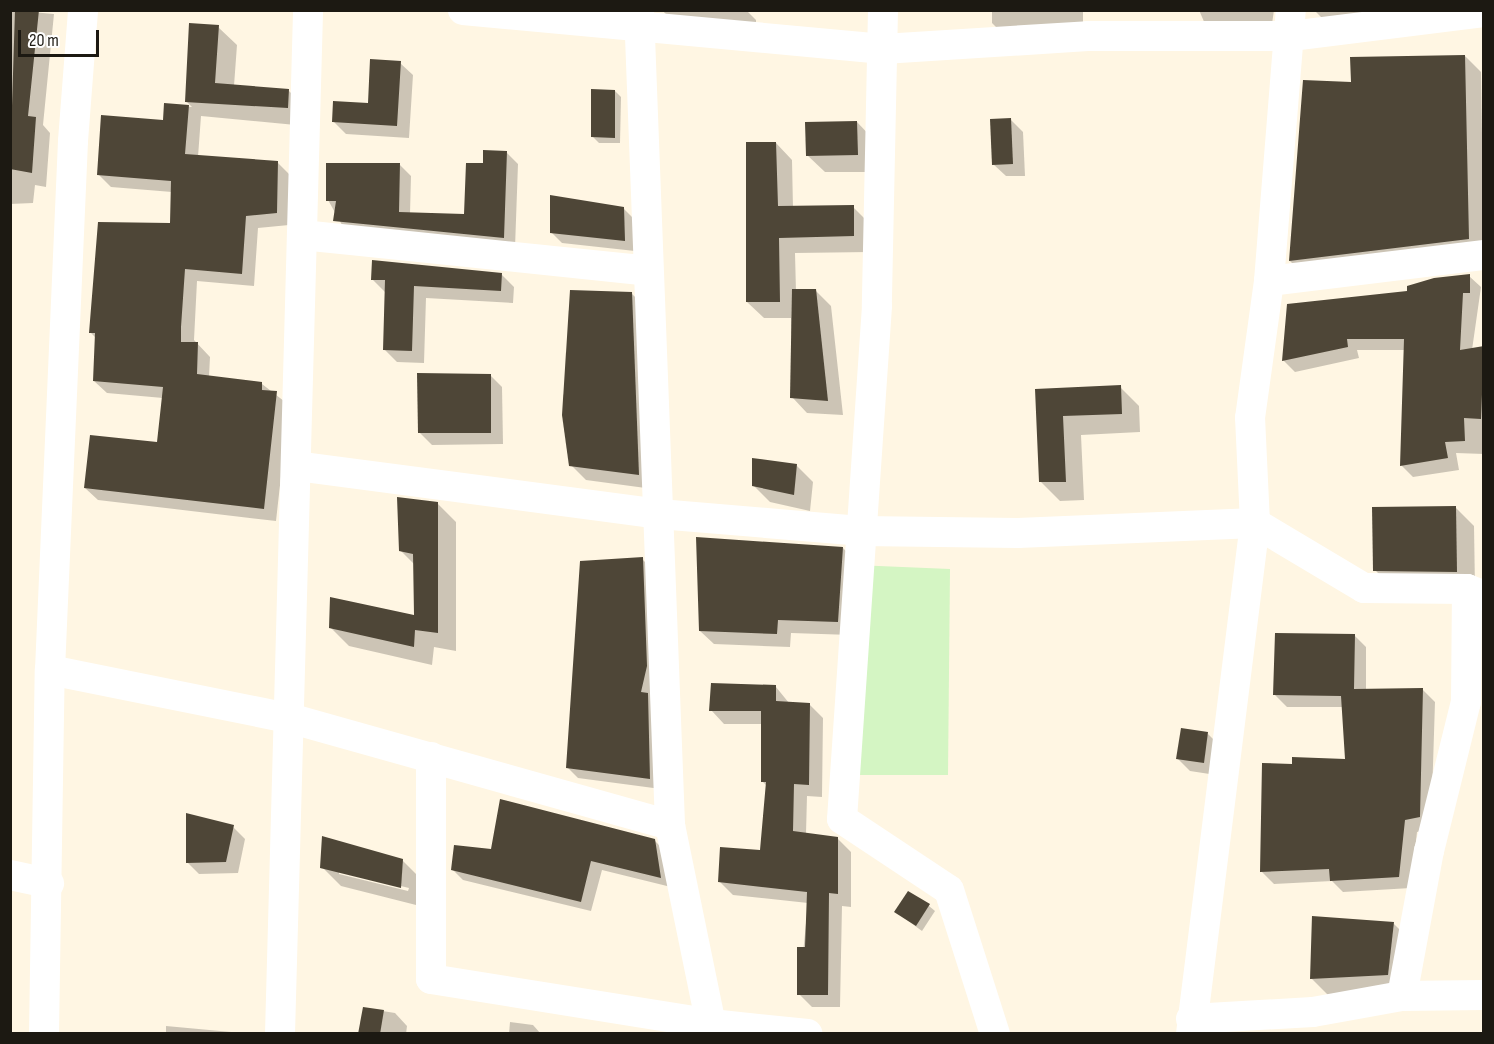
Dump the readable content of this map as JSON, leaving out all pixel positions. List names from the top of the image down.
{
  "scale_bar": "20 m"
}
